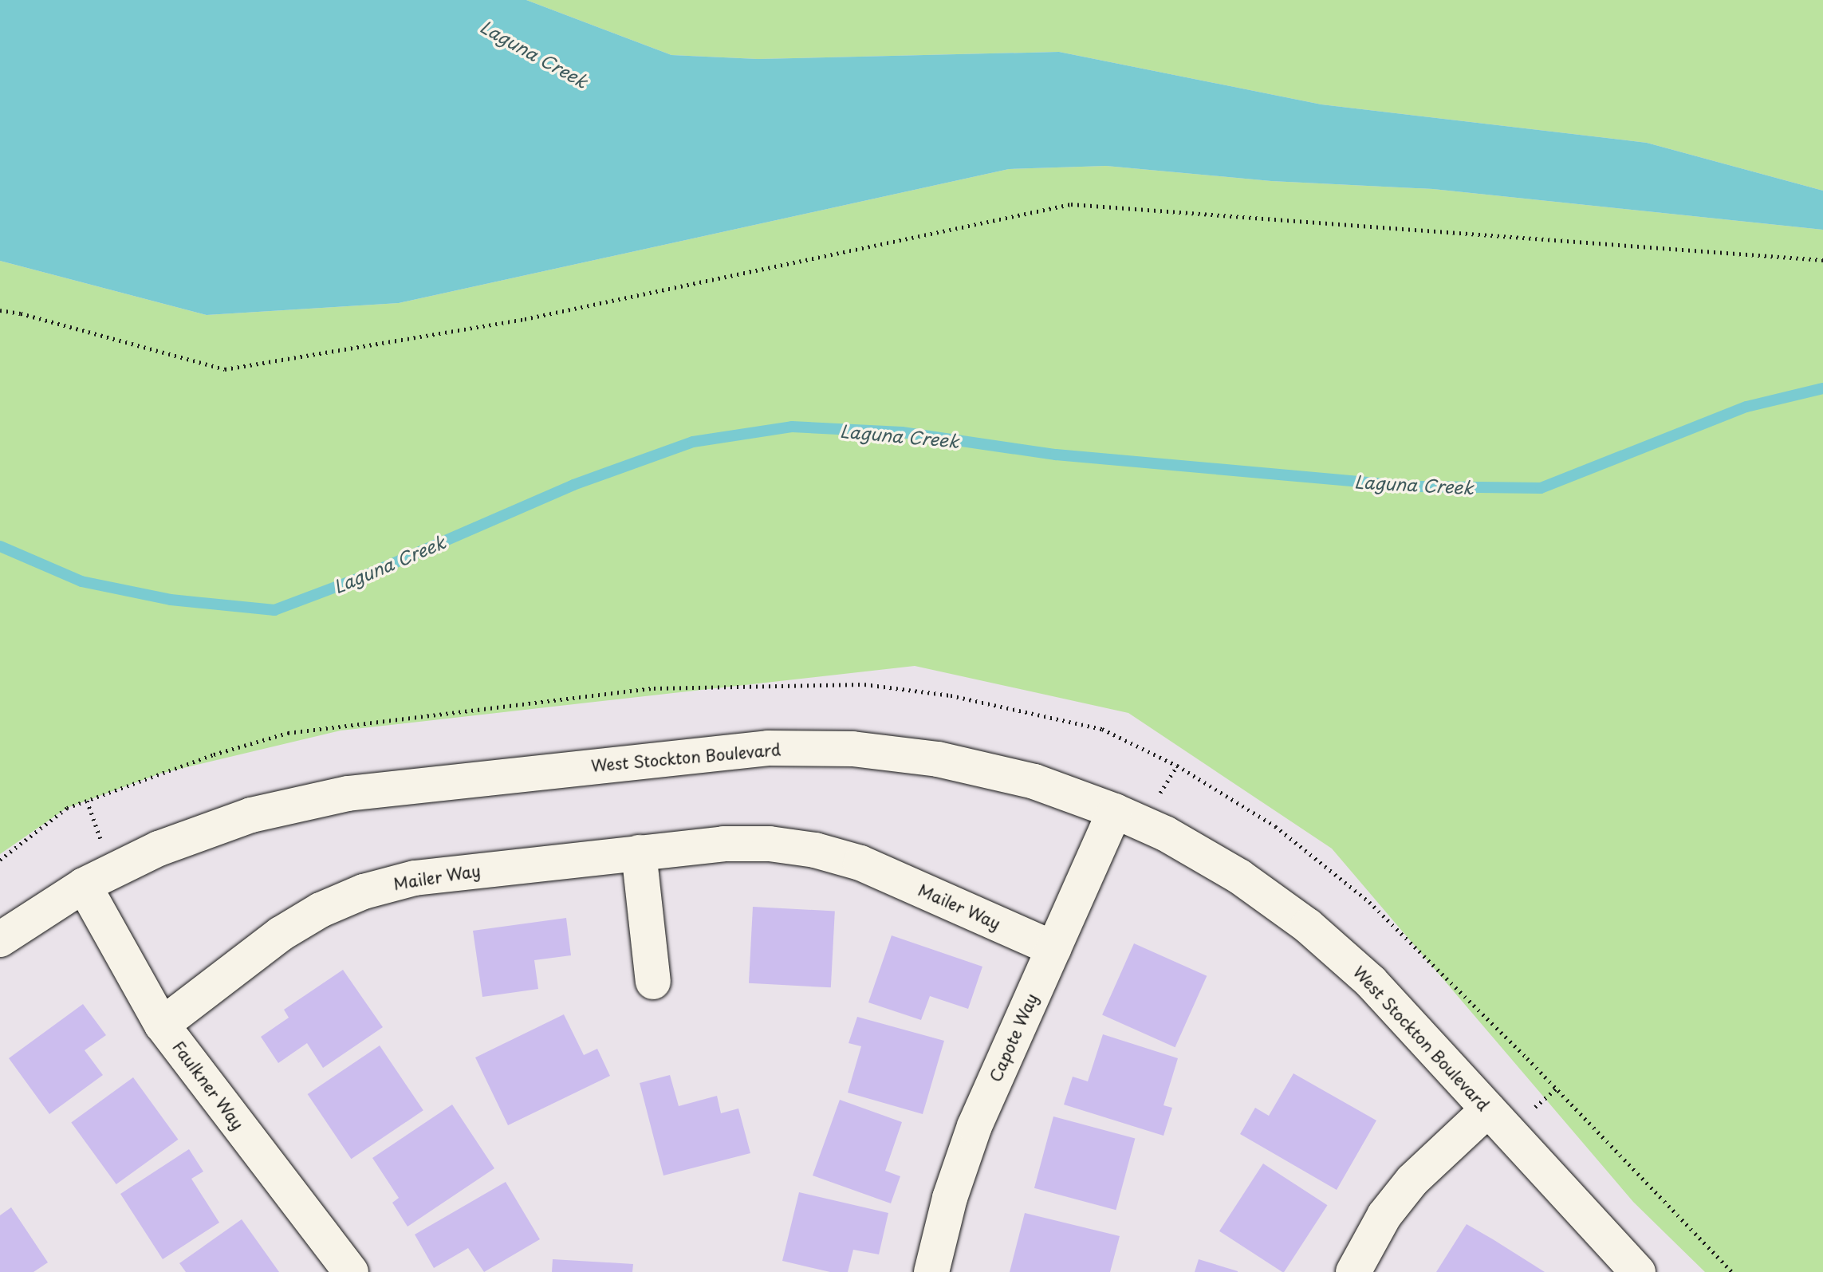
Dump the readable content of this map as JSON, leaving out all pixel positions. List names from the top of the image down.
{
  "streets": {
    "street": [
      "West Stockton Boulevard",
      "Mailer Way",
      "Capote Way",
      "Faulkner Way"
    ]
  },
  "crossings": [
    ["West Stockton Boulevard", "Capote Way"],
    ["West Stockton Boulevard", "Faulkner Way"],
    ["Mailer Way", "Capote Way"],
    ["Mailer Way", "Faulkner Way"]
  ],
  "water": ["Laguna Creek"]
}
